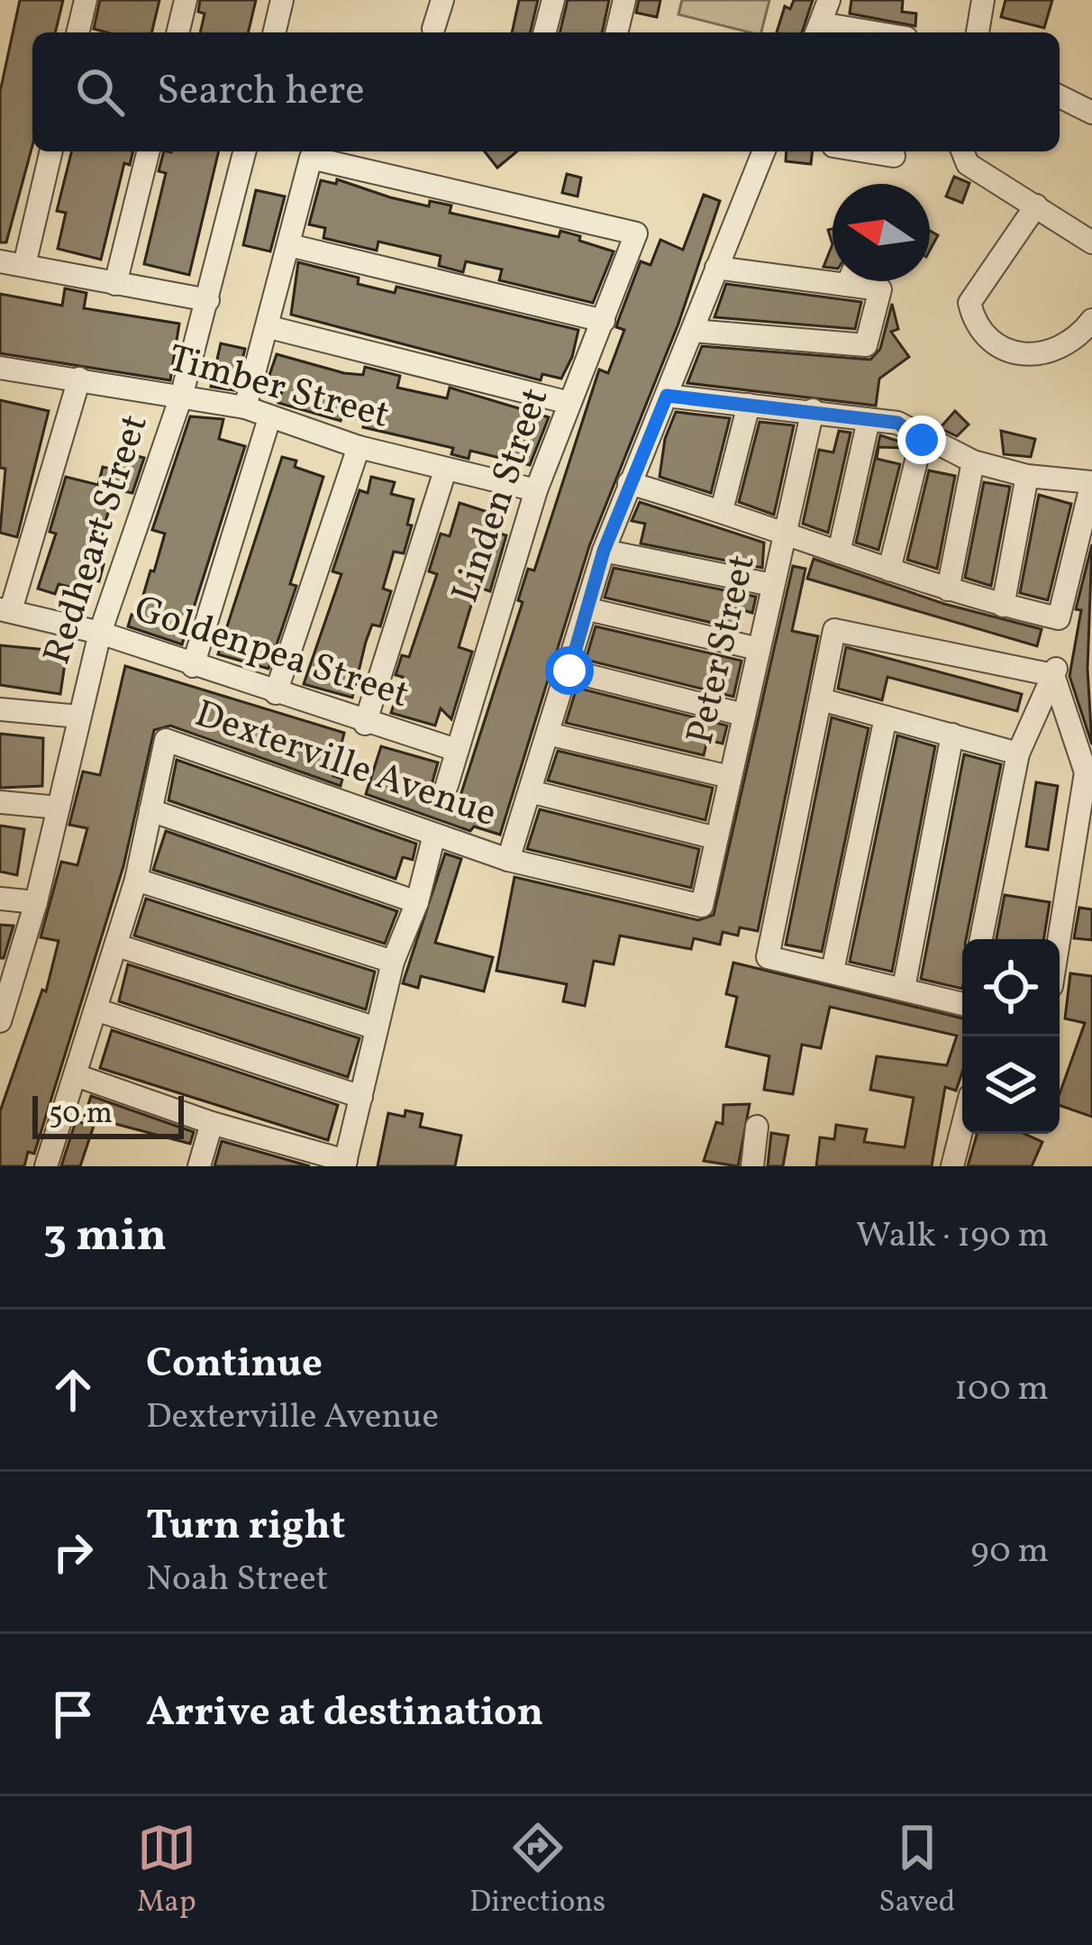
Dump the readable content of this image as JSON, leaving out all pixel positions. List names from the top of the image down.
{
  "streets": {
    "street": [
      "Timber Street",
      "Linden Street",
      "Redheart Street",
      "Peter Street",
      "Goldenpea Street",
      "Dexterville Avenue"
    ]
  },
  "crossings": [
    ["Timber Street", "Linden Street"],
    ["Timber Street", "Redheart Street"],
    ["Linden Street", "Goldenpea Street"],
    ["Redheart Street", "Goldenpea Street"],
    ["Peter Street", "Dexterville Avenue"]
  ],
  "scale_bar": "50 m",
  "north": "left",
  "page": {
    "search": "Search here",
    "scale": "50 m",
    "heading": ["3 min", "Walk · 190 m"],
    "list": [
      ["Continue", "Dexterville Avenue", "100 m"],
      ["Turn right", "Noah Street", "90 m"],
      "Arrive at destination"
    ],
    "nav": ["Map", "Directions", "Saved"]
  }
}
